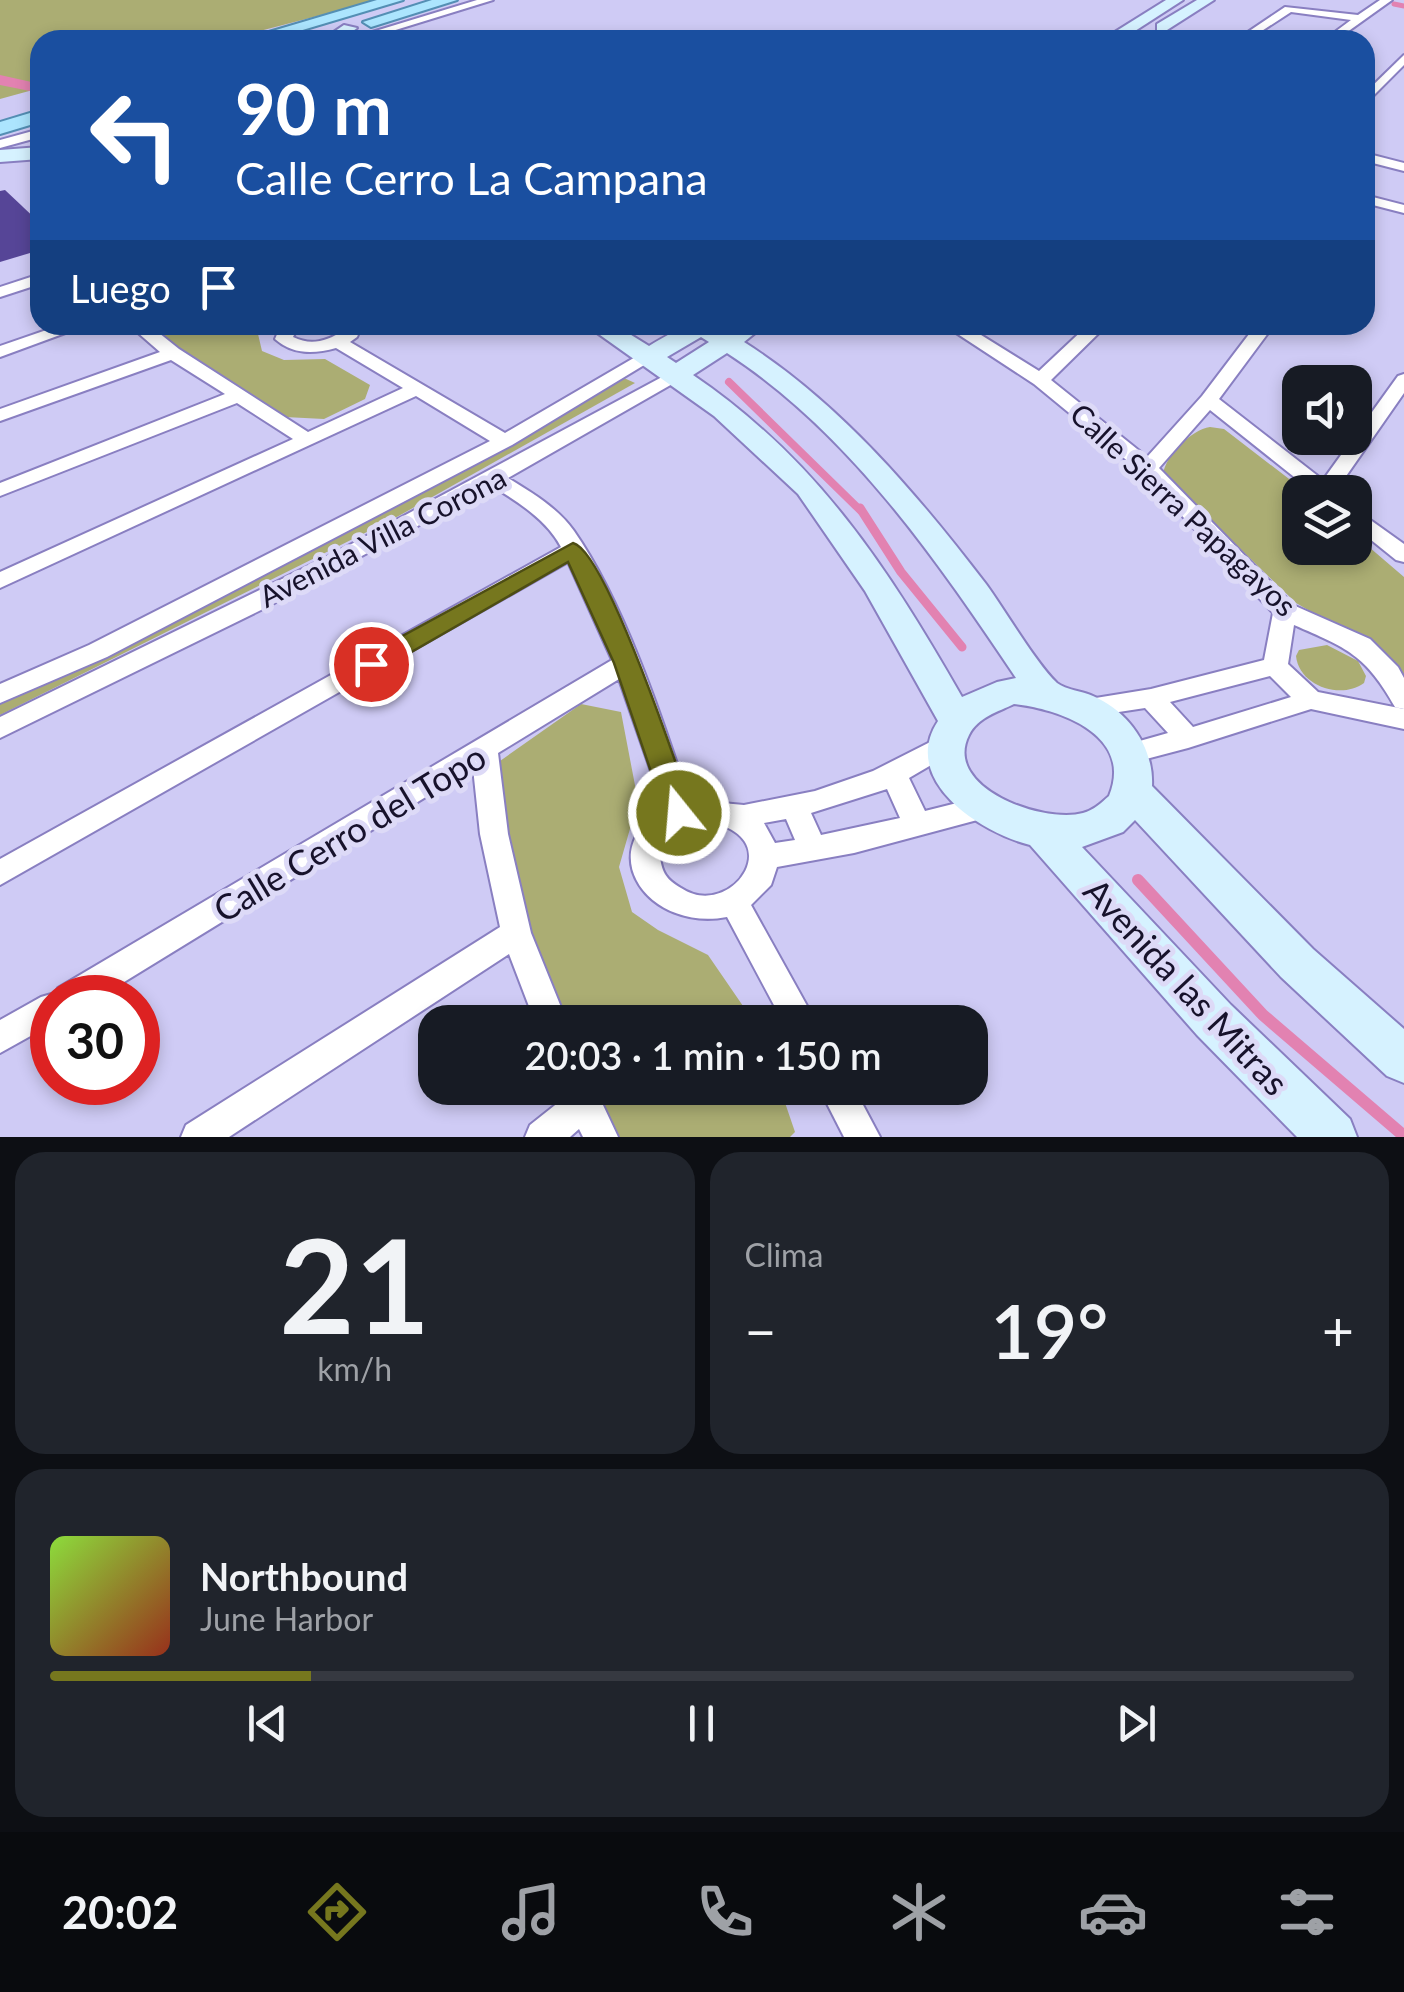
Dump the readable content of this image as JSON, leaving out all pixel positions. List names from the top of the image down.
{
  "streets": {
    "street": [
      "Calle Sierra Papagayos",
      "Avenida Villa Corona",
      "Calle Cerro del Topo",
      "Avenida las Mitras"
    ]
  },
  "page": {
    "turn": ["90 m", "Calle Cerro La Campana"],
    "then": "Luego",
    "limit": "30",
    "trip": "20:03 · 1 min · 150 m",
    "tile": [
      ["21", "km/h"],
      "Clima"
    ],
    "heat": ["−", "19°", "+"],
    "song": ["Northbound", "June Harbor"],
    "tabs": "20:02"
  }
}
